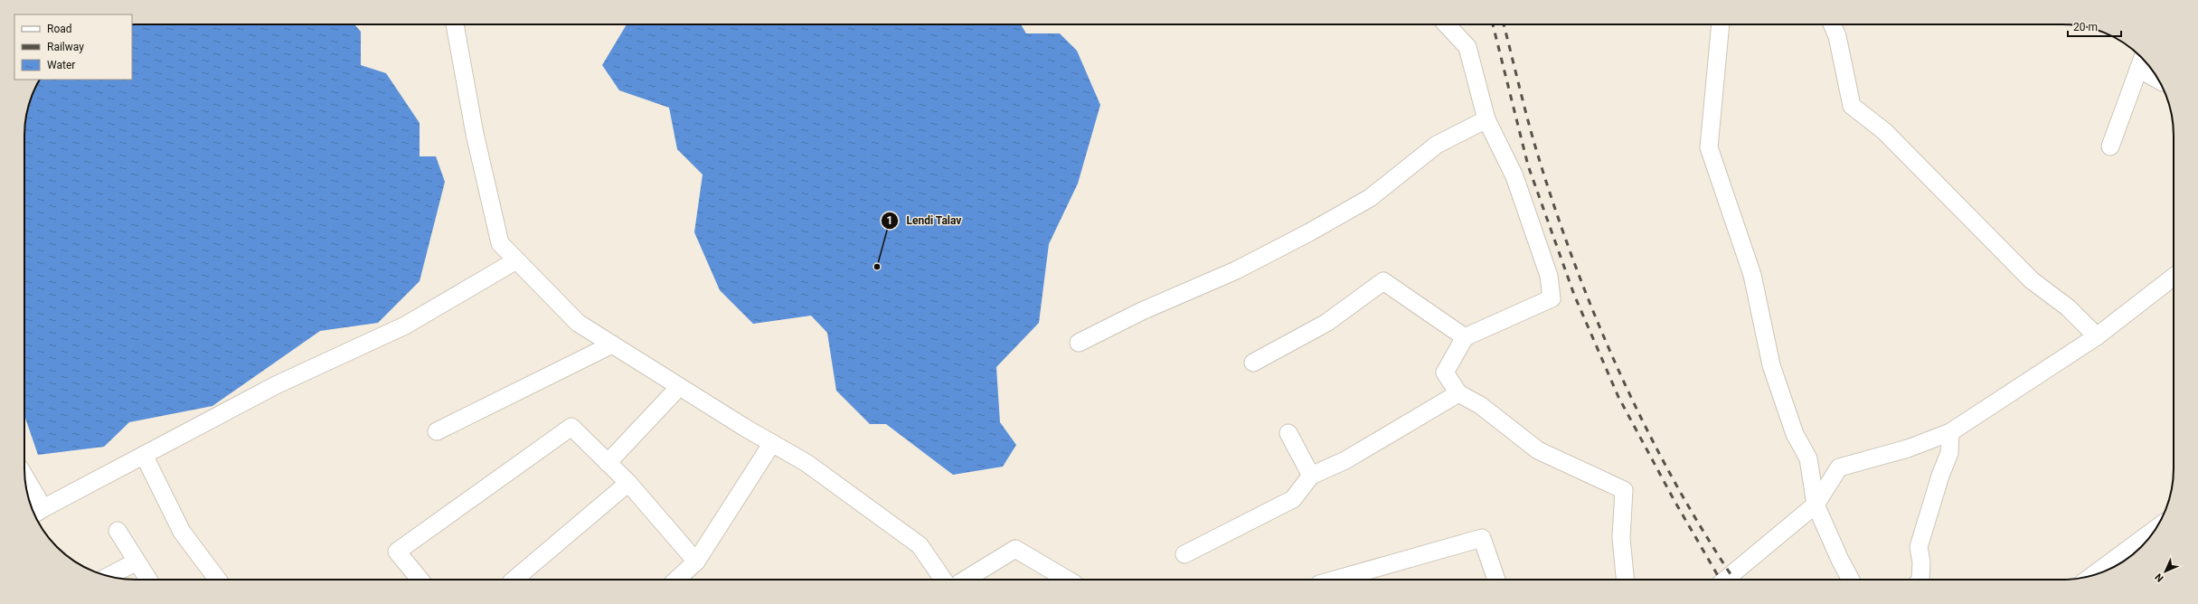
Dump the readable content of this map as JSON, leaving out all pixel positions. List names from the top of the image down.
{
  "places": ["Lendi Talav"],
  "legend": ["Road", "Railway", "Water"],
  "scale_bar": "20 m",
  "north": "bottom left"
}
